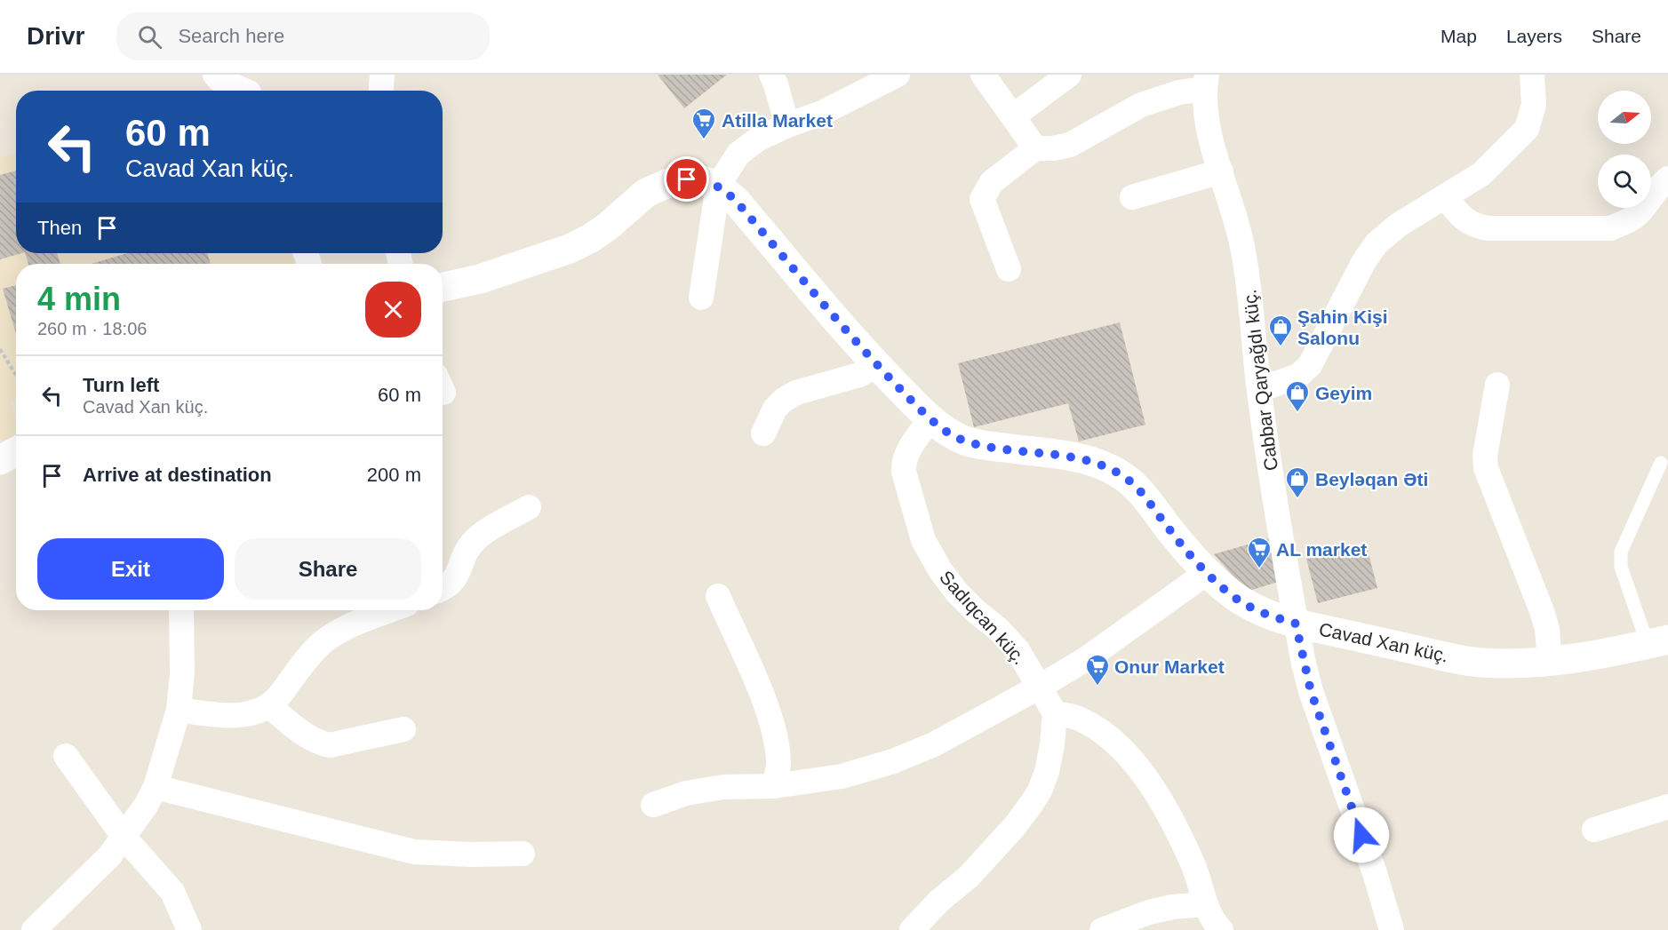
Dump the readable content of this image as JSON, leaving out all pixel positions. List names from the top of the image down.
{
  "streets": {
    "street": ["Cabbar Qaryağdı küç.", "Sadıqcan küç.", "Cavad Xan küç."]
  },
  "crossings": [
    ["Cabbar Qaryağdı küç.", "Cavad Xan küç."],
    ["Sadıqcan küç.", "Cavad Xan küç."]
  ],
  "places": {
    "supermarket": ["Atilla Market", "AL market", "Onur Market"],
    "shop": ["Şahin Kişi Salonu", "Geyim", "Beyləqan Əti"]
  },
  "north": "right",
  "page": {
    "header": "Drivr",
    "search": "Search here",
    "nav": ["Map", "Layers", "Share"],
    "turn": ["60 m", "Cavad Xan küç."],
    "then": "Then",
    "heading": ["4 min", "260 m · 18:06"],
    "list": [
      {
        "name": "Turn left",
        "note": "Cavad Xan küç.",
        "value": "60 m"
      },
      {
        "name": "Arrive at destination",
        "value": "200 m"
      }
    ],
    "buttons": ["Exit", "Share"]
  }
}
